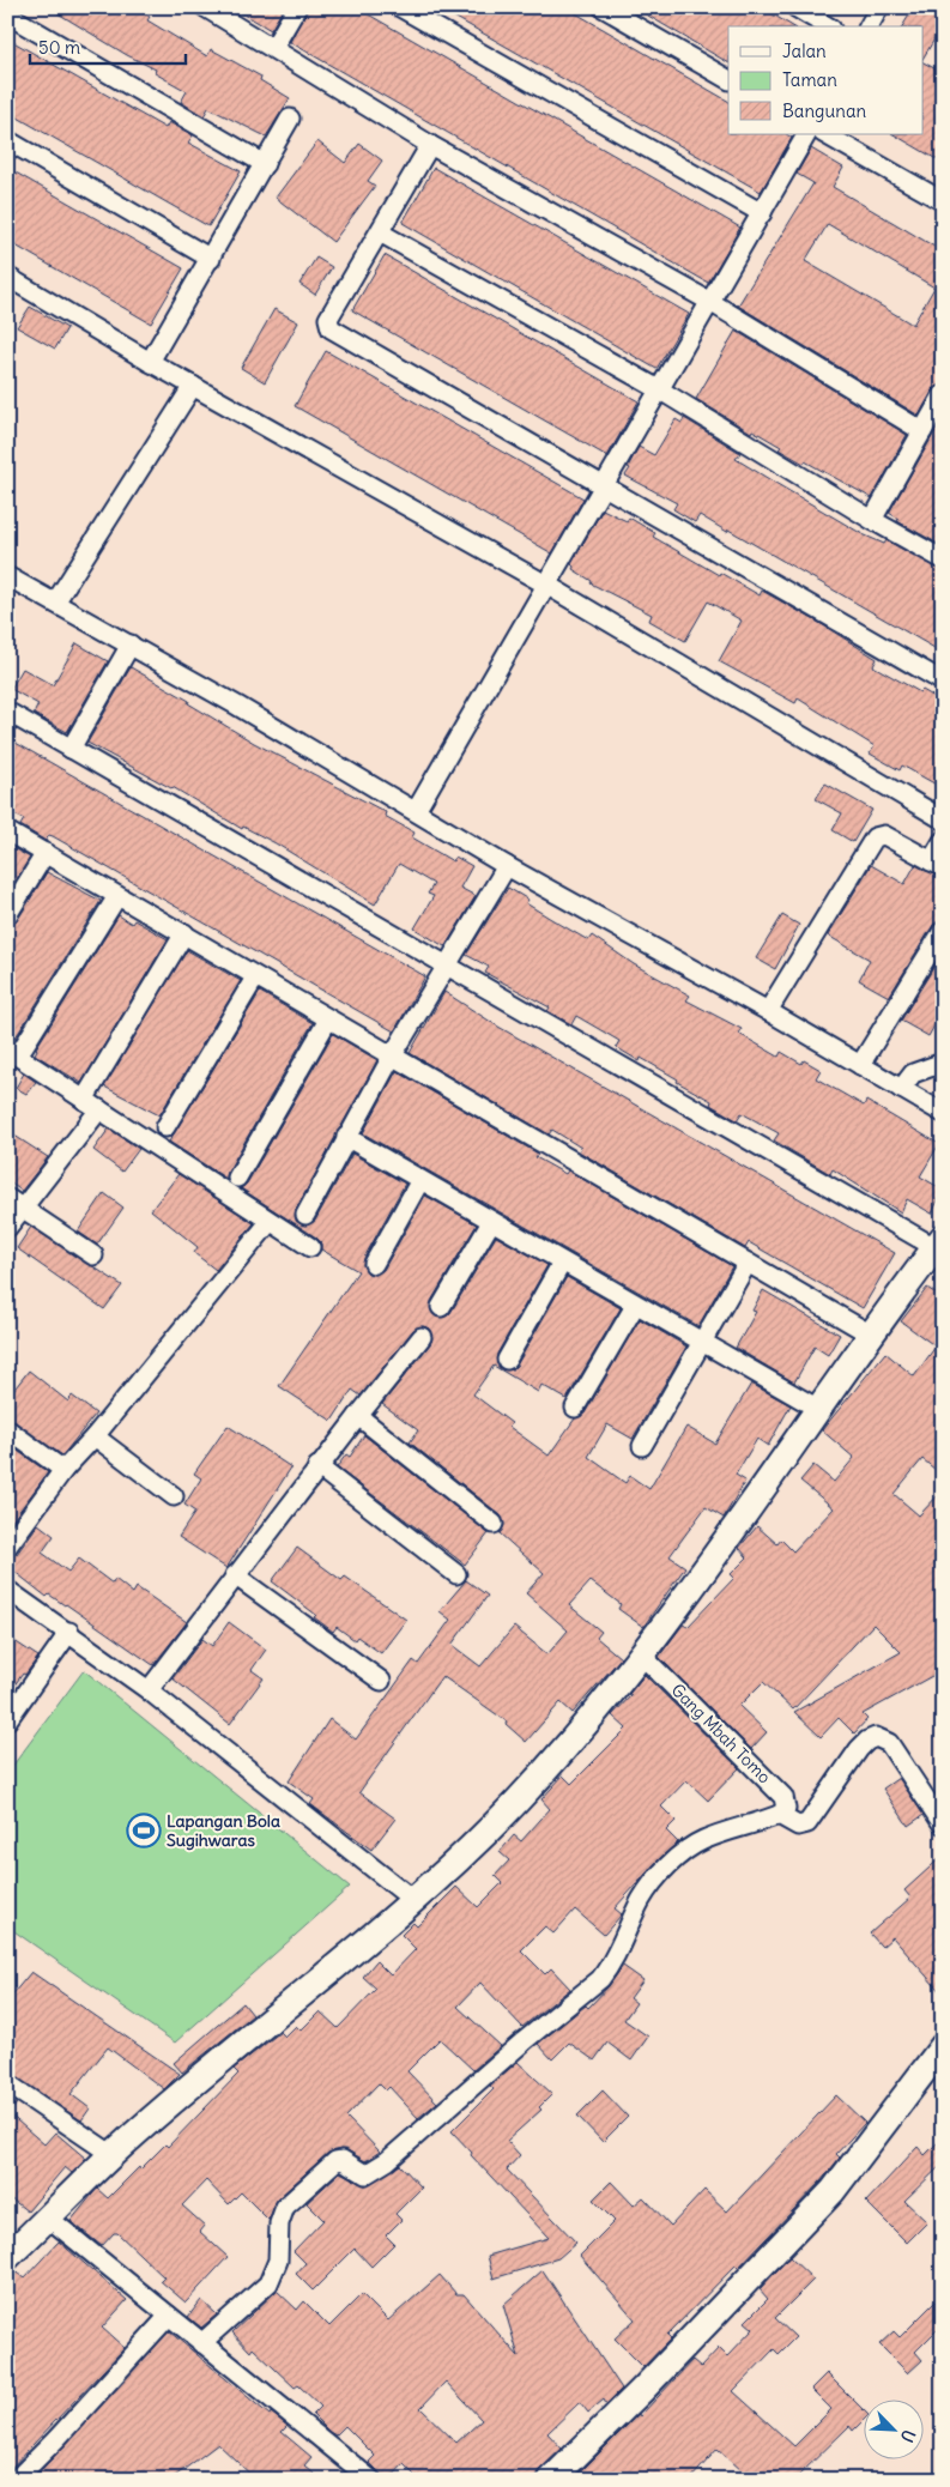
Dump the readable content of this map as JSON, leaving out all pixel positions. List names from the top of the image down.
{
  "streets": {
    "street": ["Gang Mbah Tomo"]
  },
  "places": {
    "sports": ["Lapangan Bola Sugihwaras"]
  },
  "legend": ["Jalan", "Taman", "Bangunan"],
  "scale_bar": "50 m",
  "north": "bottom right"
}
